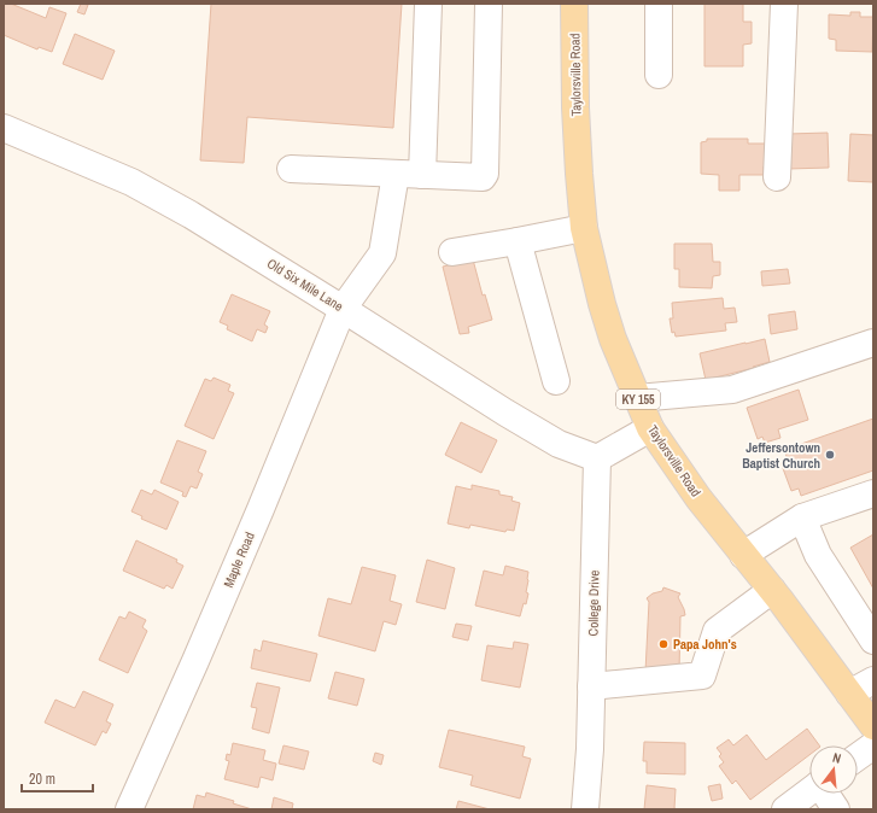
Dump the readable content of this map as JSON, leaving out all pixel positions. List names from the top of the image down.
{
  "streets": {
    "main road": ["Taylorsville Road", "KY 155"],
    "street": ["Old Six Mile Lane", "Maple Road", "College Drive"]
  },
  "crossings": [
    ["Old Six Mile Lane", "Maple Road"],
    ["Old Six Mile Lane", "College Drive"]
  ],
  "places": ["Jeffersontown Baptist Church", "Papa John's"],
  "scale_bar": "20 m",
  "north": "top"
}
